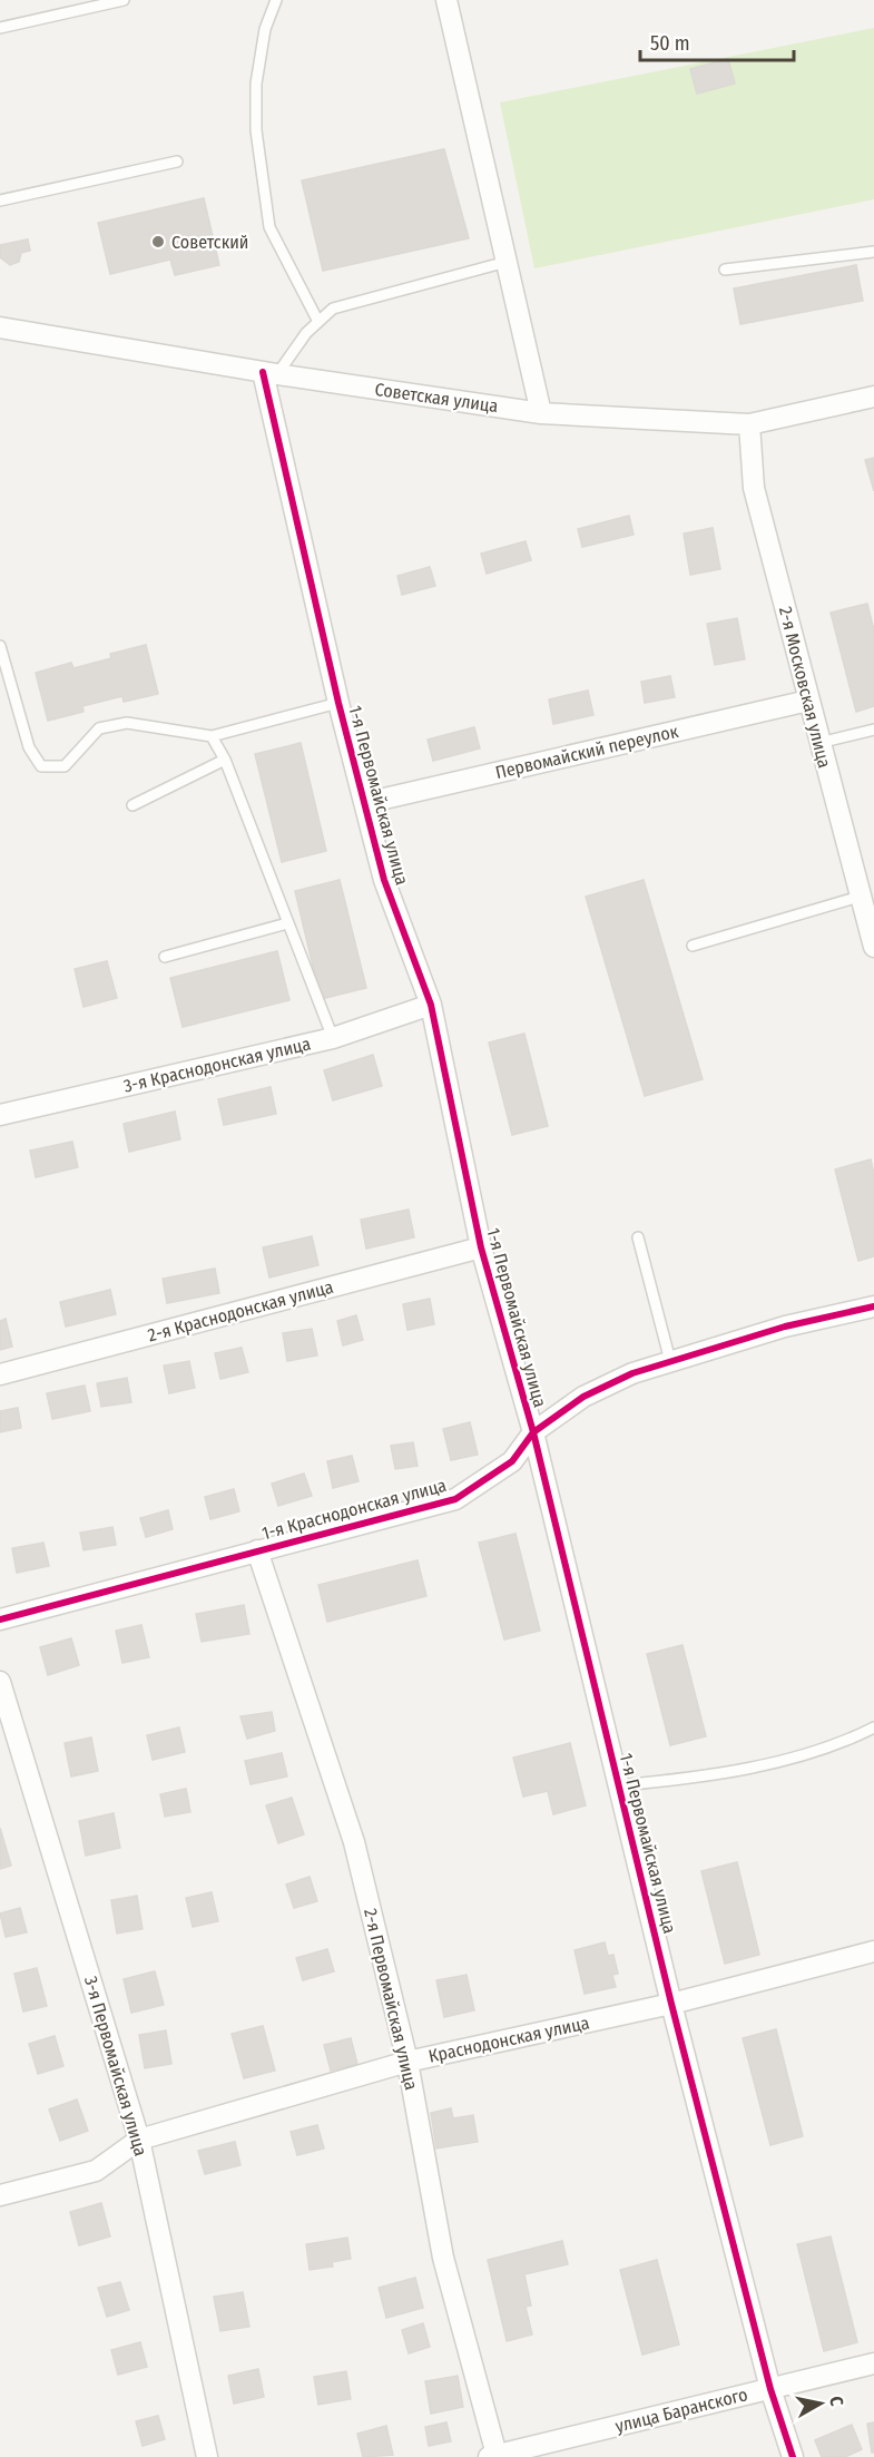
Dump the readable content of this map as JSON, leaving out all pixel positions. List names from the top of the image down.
{
  "streets": {
    "street": [
      "Советская улица",
      "2-я Московская улица",
      "Первомайский переулок",
      "1-я Первомайская улица",
      "3-я Краснодонская улица",
      "2-я Краснодонская улица",
      "1-я Краснодонская улица",
      "2-я Первомайская улица",
      "Краснодонская улица",
      "3-я Первомайская улица",
      "улица Баранского"
    ]
  },
  "crossings": [
    ["Советская улица", "2-я Московская улица"],
    ["Советская улица", "1-я Первомайская улица"],
    ["2-я Московская улица", "Первомайский переулок"],
    ["Первомайский переулок", "1-я Первомайская улица"],
    ["1-я Первомайская улица", "3-я Краснодонская улица"],
    ["1-я Первомайская улица", "2-я Краснодонская улица"],
    ["1-я Первомайская улица", "1-я Краснодонская улица"],
    ["1-я Первомайская улица", "Краснодонская улица"],
    ["1-я Первомайская улица", "улица Баранского"],
    ["1-я Краснодонская улица", "2-я Первомайская улица"],
    ["2-я Первомайская улица", "Краснодонская улица"],
    ["2-я Первомайская улица", "улица Баранского"],
    ["Краснодонская улица", "3-я Первомайская улица"]
  ],
  "places": ["Советский"],
  "scale_bar": "50 m",
  "north": "right"
}
